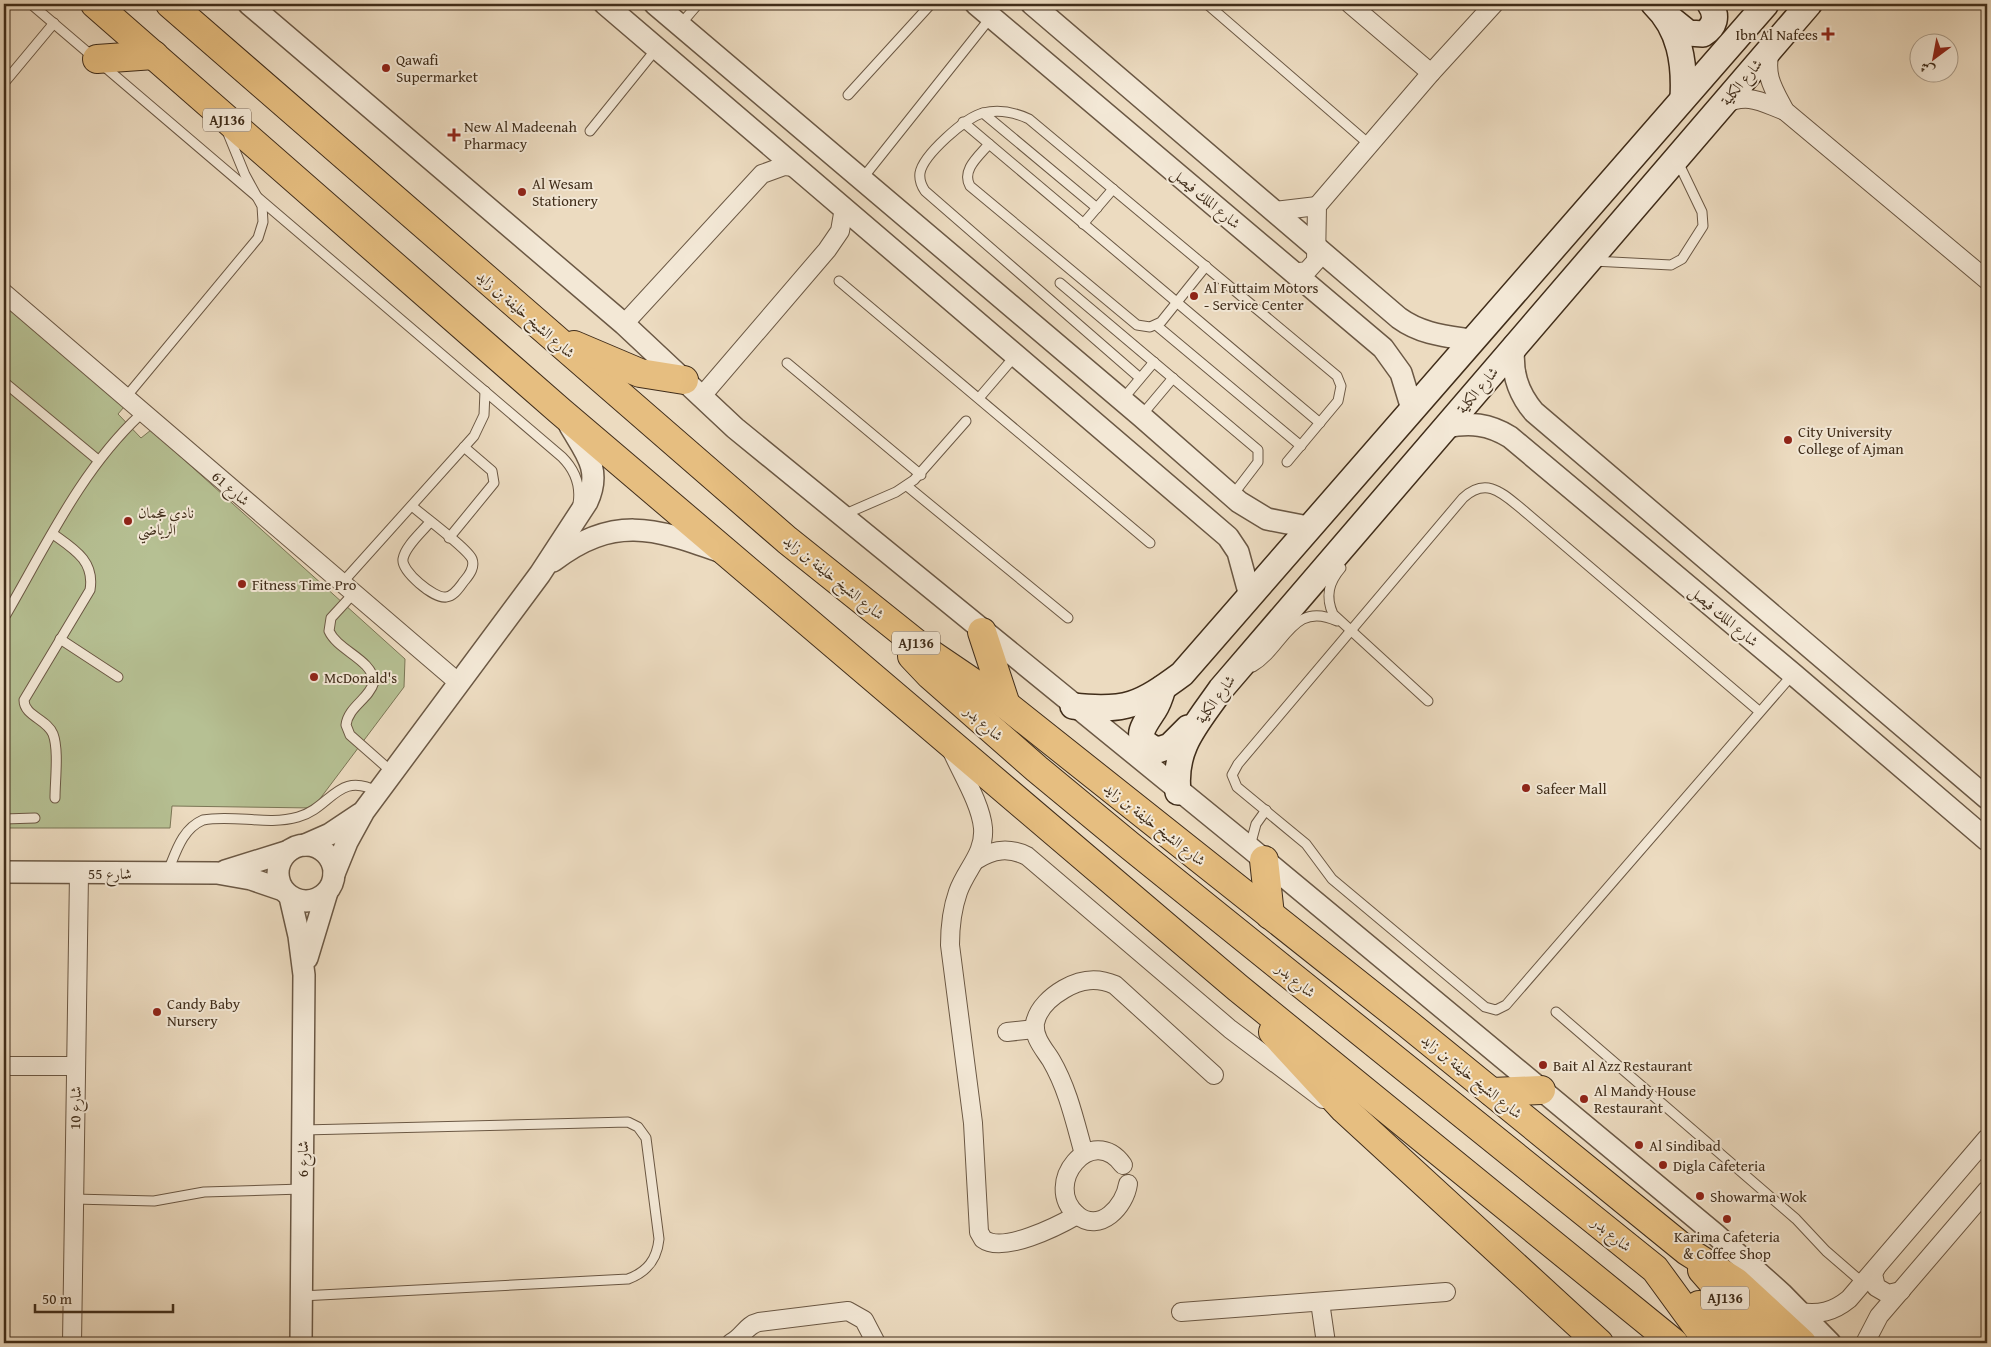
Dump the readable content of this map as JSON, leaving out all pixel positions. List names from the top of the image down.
{
  "streets": {
    "main road": [
      "شارع الكلية",
      "AJ136",
      "شارع الشيخ خليفة بن زايد",
      "شارع بدر"
    ],
    "street": [
      "شارع الملك فيصل",
      "شارع 61",
      "شارع 55",
      "شارع 10",
      "شارع 6"
    ]
  },
  "crossings": [
    ["شارع الكلية", "شارع الملك فيصل"],
    ["شارع الشيخ خليفة بن زايد", "شارع بدر"],
    ["شارع 55", "شارع 10"],
    ["شارع 55", "شارع 6"]
  ],
  "places": {
    "health": ["Ibn Al Nafees", "New Al Madeenah Pharmacy"],
    "other": [
      "Qawafi Supermarket",
      "Al Wesam Stationery",
      "Al Futtaim Motors - Service Center",
      "City University College of Ajman",
      "نادي عجمان الرياضي",
      "Fitness Time Pro",
      "McDonald's",
      "Safeer Mall",
      "Candy Baby Nursery",
      "Bait Al Azz Restaurant",
      "Al Mandy House Restaurant",
      "Al Sindibad",
      "Digla Cafeteria",
      "Showarma Wok",
      "Karima Cafeteria & Coffee Shop"
    ]
  },
  "scale_bar": "50 m",
  "north": "bottom left"
}
